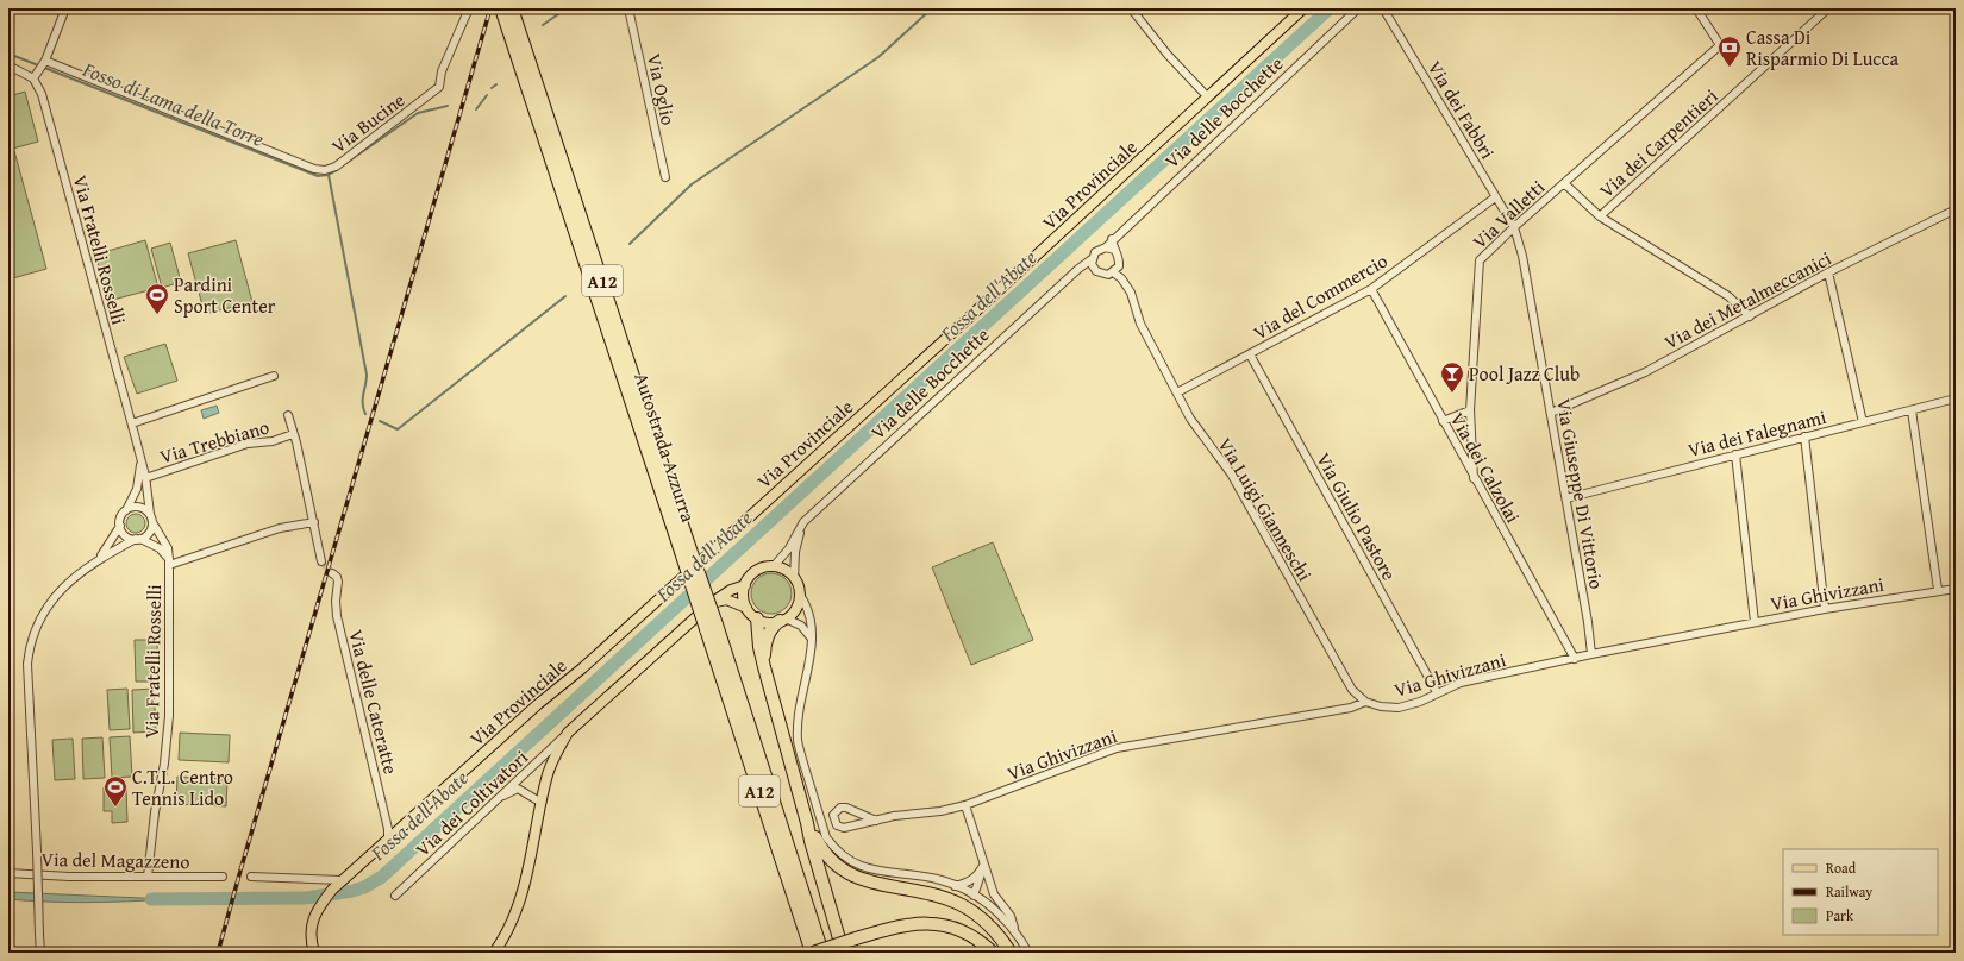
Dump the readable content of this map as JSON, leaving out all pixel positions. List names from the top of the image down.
{
  "streets": {
    "highway": ["A12", "Autostrada Azzurra"],
    "main road": ["Via Provinciale"],
    "street": [
      "Via Oglio",
      "Via dei Fabbri",
      "Via delle Bocchette",
      "Via Bucine",
      "Via dei Carpentieri",
      "Via Valletti",
      "Via Fratelli Rosselli",
      "Via del Commercio",
      "Via dei Metalmeccanici",
      "Via dei Falegnami",
      "Via Trebbiano",
      "Via dei Calzolai",
      "Via Giuseppe Di Vittorio",
      "Via Luigi Gianneschi",
      "Via Giulio Pastore",
      "Via Ghivizzani",
      "Via delle Cateratte",
      "Via dei Coltivatori",
      "Via del Magazzeno"
    ]
  },
  "crossings": [
    ["Via dei Fabbri", "Via Valletti"],
    ["Via dei Fabbri", "Via del Commercio"],
    ["Via dei Fabbri", "Via Giuseppe Di Vittorio"],
    ["Via delle Bocchette", "Via Luigi Gianneschi"],
    ["Via dei Carpentieri", "Via dei Metalmeccanici"],
    ["Via Provinciale", "Via delle Cateratte"],
    ["Via Valletti", "Via dei Calzolai"],
    ["Via Valletti", "Via Giuseppe Di Vittorio"],
    ["Via Fratelli Rosselli", "Via Trebbiano"],
    ["Via Fratelli Rosselli", "Via del Magazzeno"],
    ["Via del Commercio", "Via dei Calzolai"],
    ["Via del Commercio", "Via Luigi Gianneschi"],
    ["Via del Commercio", "Via Giulio Pastore"],
    ["Via dei Metalmeccanici", "Via Giuseppe Di Vittorio"],
    ["Via dei Falegnami", "Via Giuseppe Di Vittorio"],
    ["Via dei Calzolai", "Via Ghivizzani"],
    ["Via Giuseppe Di Vittorio", "Via Ghivizzani"],
    ["Via Luigi Gianneschi", "Via Ghivizzani"],
    ["Via Giulio Pastore", "Via Ghivizzani"]
  ],
  "water": ["Fosso di Lama della Torre", "Fossa dell'Abate"],
  "places": {
    "bank": ["Cassa Di Risparmio Di Lucca"],
    "sports": ["Pardini Sport Center", "C.T.L. Centro Tennis Lido"],
    "bar": ["Pool Jazz Club"]
  },
  "legend": ["Road", "Railway", "Park"]
}
